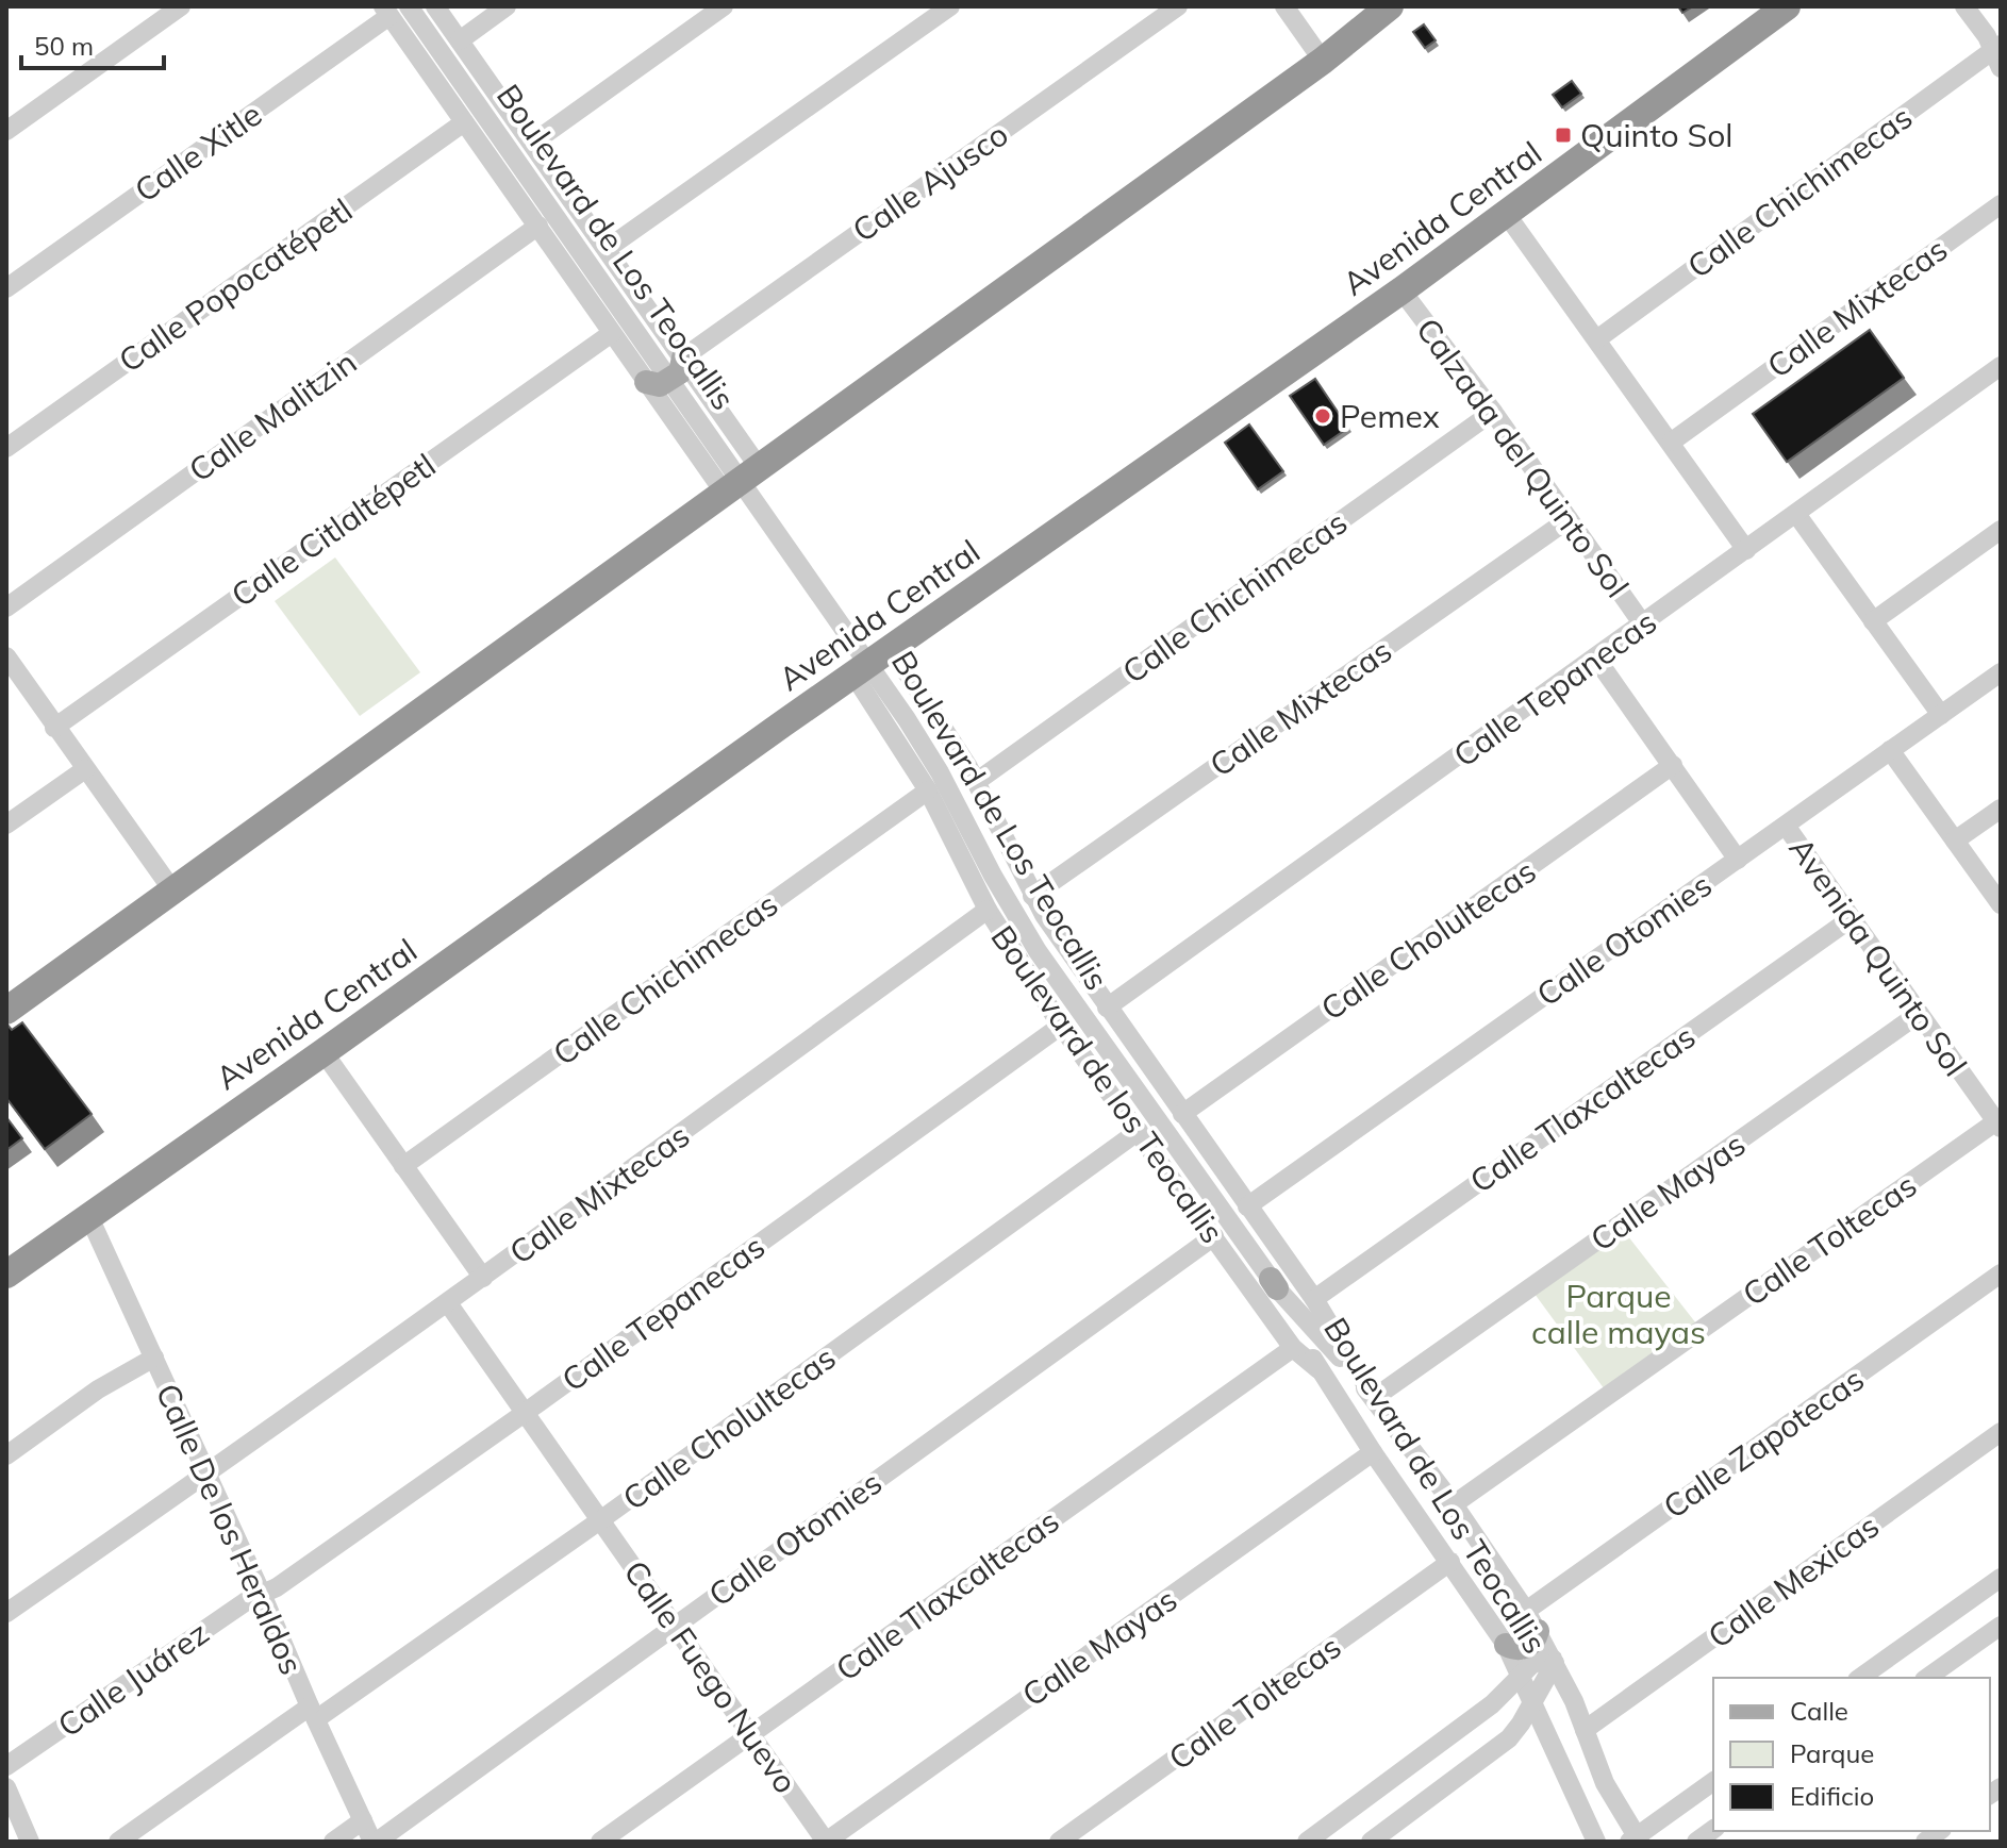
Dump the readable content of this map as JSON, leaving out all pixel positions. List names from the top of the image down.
{
  "streets": {
    "highway": ["Avenida Central"],
    "street": [
      "Calle Xitle",
      "Calle Ajusco",
      "Calle Chichimecas",
      "Boulevard de Los Teocallis",
      "Calle Popocatépetl",
      "Calle Mixtecas",
      "Calle Malitzin",
      "Calzada del Quinto Sol",
      "Calle Citlaltépetl",
      "Calle Tepanecas",
      "Calle Cholultecas",
      "Calle Otomies",
      "Avenida Quinto Sol",
      "Boulevard de los Teocallis",
      "Calle Tlaxcaltecas",
      "Calle Mayas",
      "Calle Toltecas",
      "Calle Zapotecas",
      "Calle De los Heraldos",
      "Calle Mexicas",
      "Calle Fuego Nuevo",
      "Calle Juárez"
    ]
  },
  "crossings": [
    ["Calle Xitle", "Boulevard de Los Teocallis"],
    ["Calle Ajusco", "Boulevard de Los Teocallis"],
    ["Calle Chichimecas", "Calzada del Quinto Sol"],
    ["Calle Chichimecas", "Boulevard de los Teocallis"],
    ["Avenida Central", "Calzada del Quinto Sol"],
    ["Avenida Central", "Boulevard de los Teocallis"],
    ["Avenida Central", "Calle De los Heraldos"],
    ["Boulevard de Los Teocallis", "Calle Popocatépetl"],
    ["Boulevard de Los Teocallis", "Calle Malitzin"],
    ["Boulevard de Los Teocallis", "Calle Citlaltépetl"],
    ["Boulevard de Los Teocallis", "Boulevard de los Teocallis"],
    ["Boulevard de Los Teocallis", "Calle Mayas"],
    ["Boulevard de Los Teocallis", "Calle Toltecas"],
    ["Boulevard de Los Teocallis", "Calle Zapotecas"],
    ["Boulevard de Los Teocallis", "Calle Mexicas"],
    ["Calle Mixtecas", "Calzada del Quinto Sol"],
    ["Calle Mixtecas", "Boulevard de los Teocallis"],
    ["Calle Mixtecas", "Calle De los Heraldos"],
    ["Calle Mixtecas", "Calle Fuego Nuevo"],
    ["Calzada del Quinto Sol", "Calle Tepanecas"],
    ["Calle Tepanecas", "Boulevard de los Teocallis"],
    ["Calle Tepanecas", "Calle De los Heraldos"],
    ["Calle Tepanecas", "Calle Fuego Nuevo"],
    ["Calle Tepanecas", "Calle Juárez"],
    ["Calle Cholultecas", "Boulevard de los Teocallis"],
    ["Calle Cholultecas", "Calle De los Heraldos"],
    ["Calle Cholultecas", "Calle Fuego Nuevo"],
    ["Calle Otomies", "Avenida Quinto Sol"],
    ["Calle Otomies", "Boulevard de los Teocallis"],
    ["Calle Otomies", "Calle De los Heraldos"],
    ["Calle Otomies", "Calle Fuego Nuevo"],
    ["Avenida Quinto Sol", "Calle Tlaxcaltecas"],
    ["Avenida Quinto Sol", "Calle Mayas"],
    ["Avenida Quinto Sol", "Calle Toltecas"],
    ["Boulevard de los Teocallis", "Calle Tlaxcaltecas"],
    ["Boulevard de los Teocallis", "Calle Mayas"],
    ["Calle Tlaxcaltecas", "Calle Fuego Nuevo"],
    ["Calle Mayas", "Calle Fuego Nuevo"],
    ["Calle De los Heraldos", "Calle Juárez"]
  ],
  "parks": ["Parque calle mayas"],
  "places": {
    "transit": ["Quinto Sol"],
    "other": ["Pemex"]
  },
  "legend": ["Calle", "Parque", "Edificio"],
  "scale_bar": "50 m"
}
